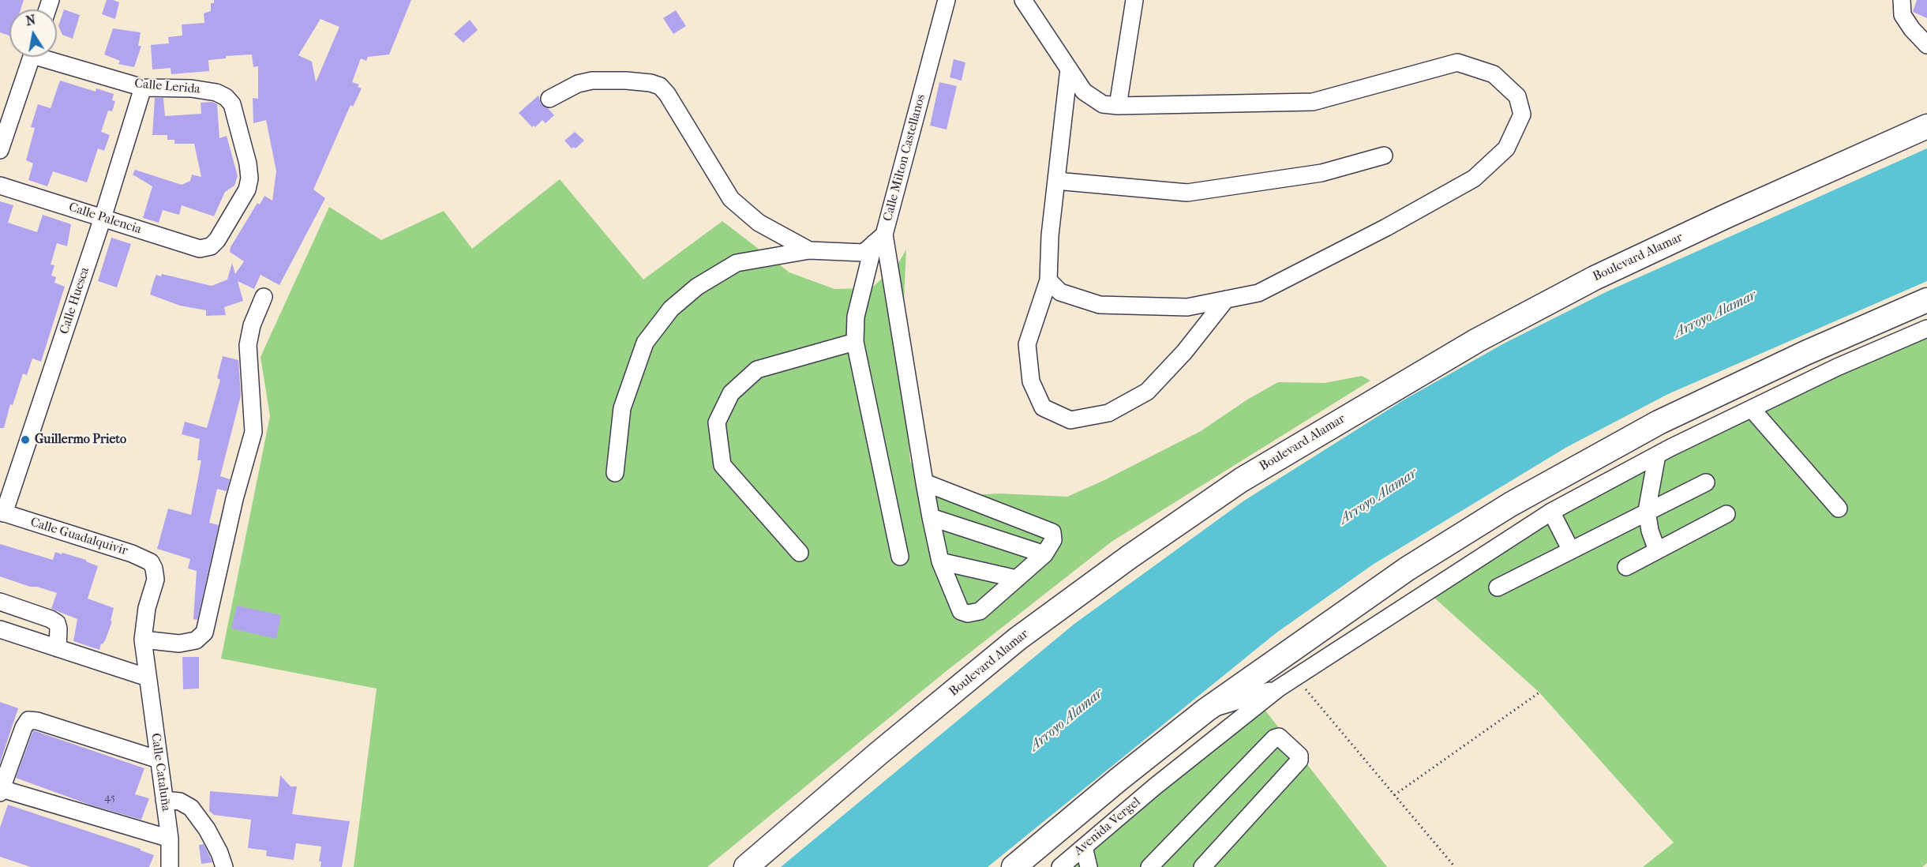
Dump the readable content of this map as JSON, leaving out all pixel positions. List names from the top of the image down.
{
  "streets": {
    "highway": ["Boulevard Alamar"],
    "street": [
      "Calle Lerida",
      "Calle Milton Castellanos",
      "Calle Palencia",
      "Calle Huesca",
      "Calle Guadalquivir",
      "Calle Cataluña",
      "Avenida Vergel"
    ]
  },
  "crossings": [
    ["Calle Lerida", "Calle Palencia"],
    ["Calle Lerida", "Calle Huesca"],
    ["Calle Palencia", "Calle Huesca"],
    ["Calle Huesca", "Calle Guadalquivir"],
    ["Calle Guadalquivir", "Calle Cataluña"]
  ],
  "water": ["Arroyo Alamar"],
  "places": ["Guillermo Prieto"],
  "house_numbers": ["45"],
  "north": "top"
}
